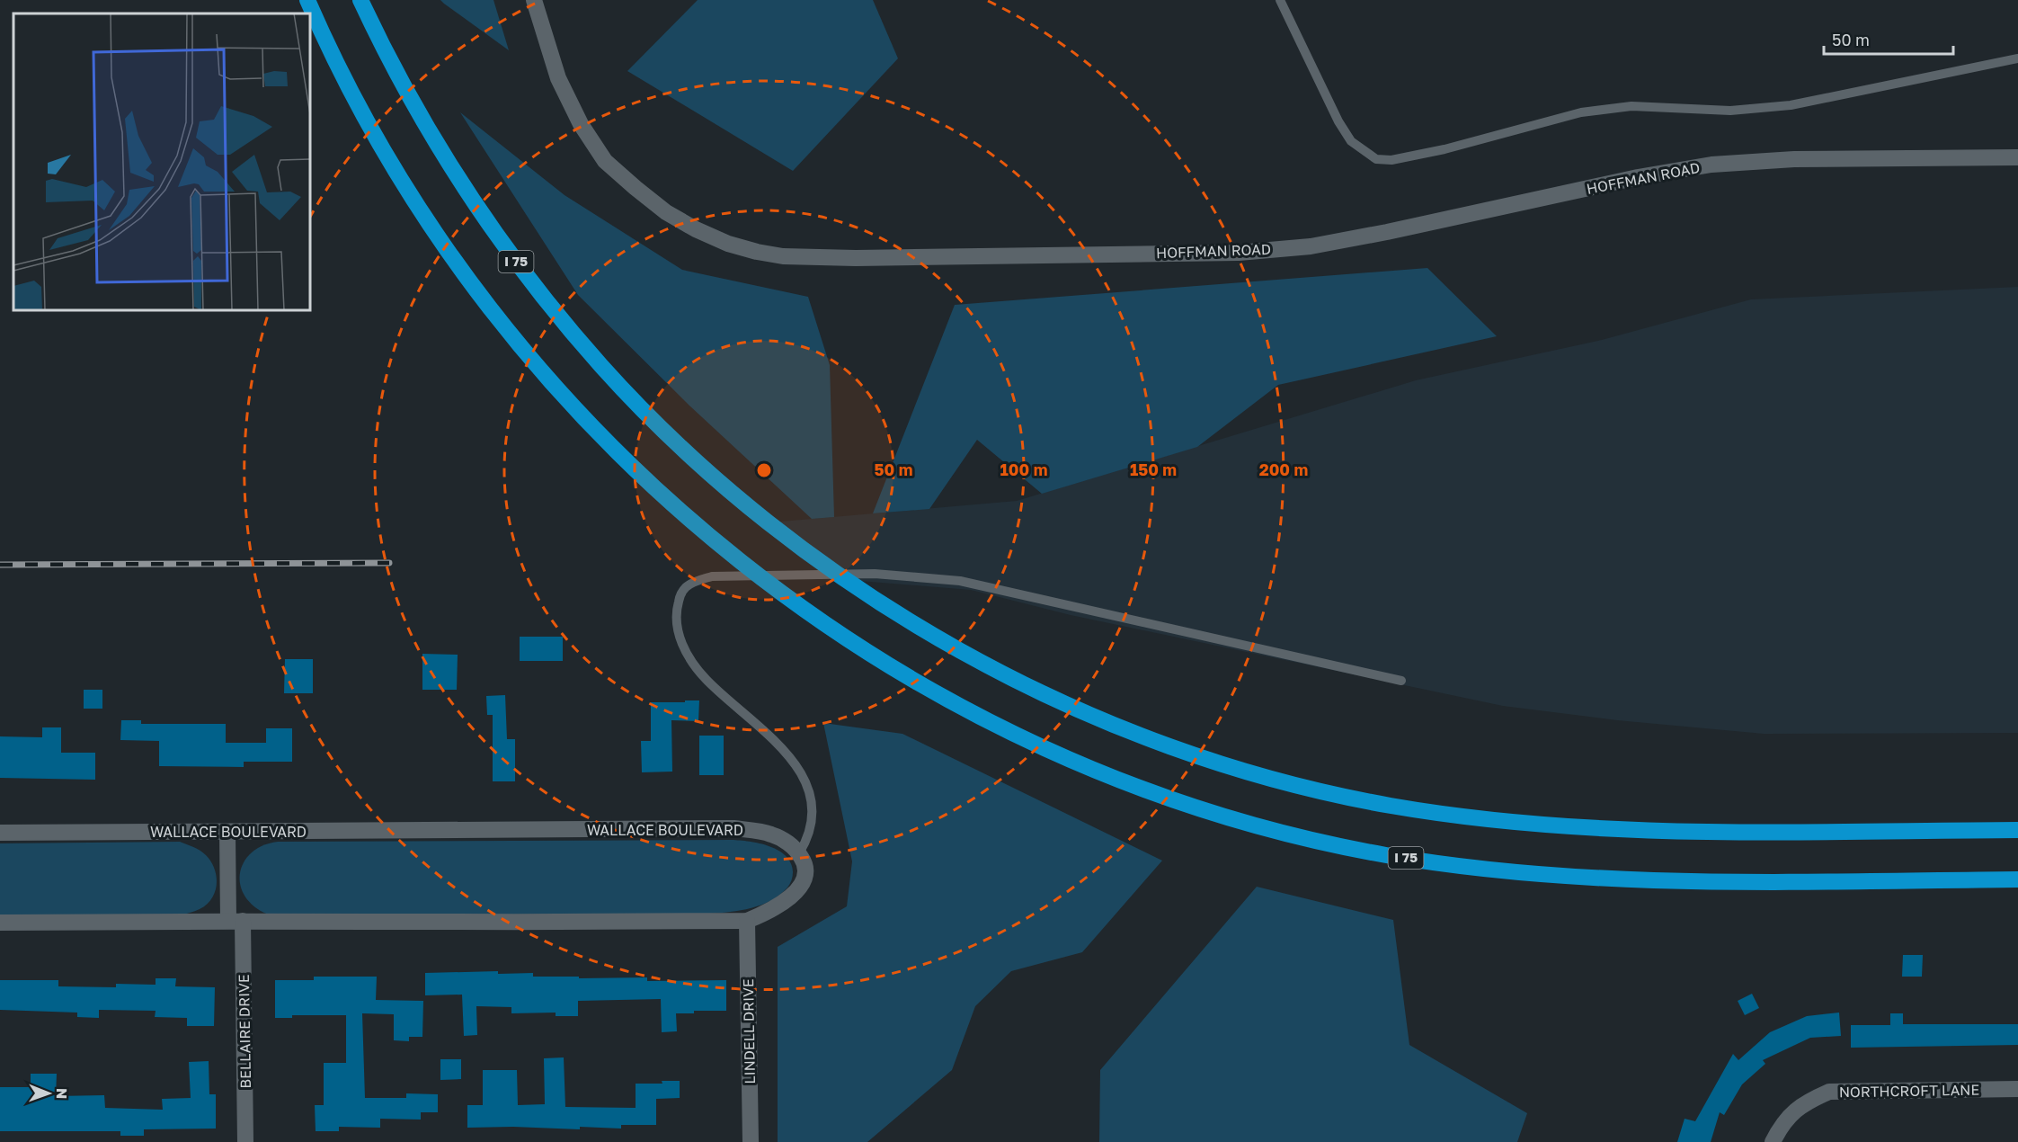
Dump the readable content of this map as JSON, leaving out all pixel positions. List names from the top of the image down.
{
  "streets": {
    "highway": ["I 75"],
    "street": [
      "HOFFMAN ROAD",
      "WALLACE BOULEVARD",
      "BELLAIRE DRIVE",
      "LINDELL DRIVE",
      "NORTHCROFT LANE"
    ]
  },
  "crossings": [
    ["WALLACE BOULEVARD", "BELLAIRE DRIVE"]
  ],
  "scale_bar": "50 m",
  "north": "right",
  "rings": [
    "50 m",
    "100 m",
    "150 m",
    "200 m"
  ]
}
